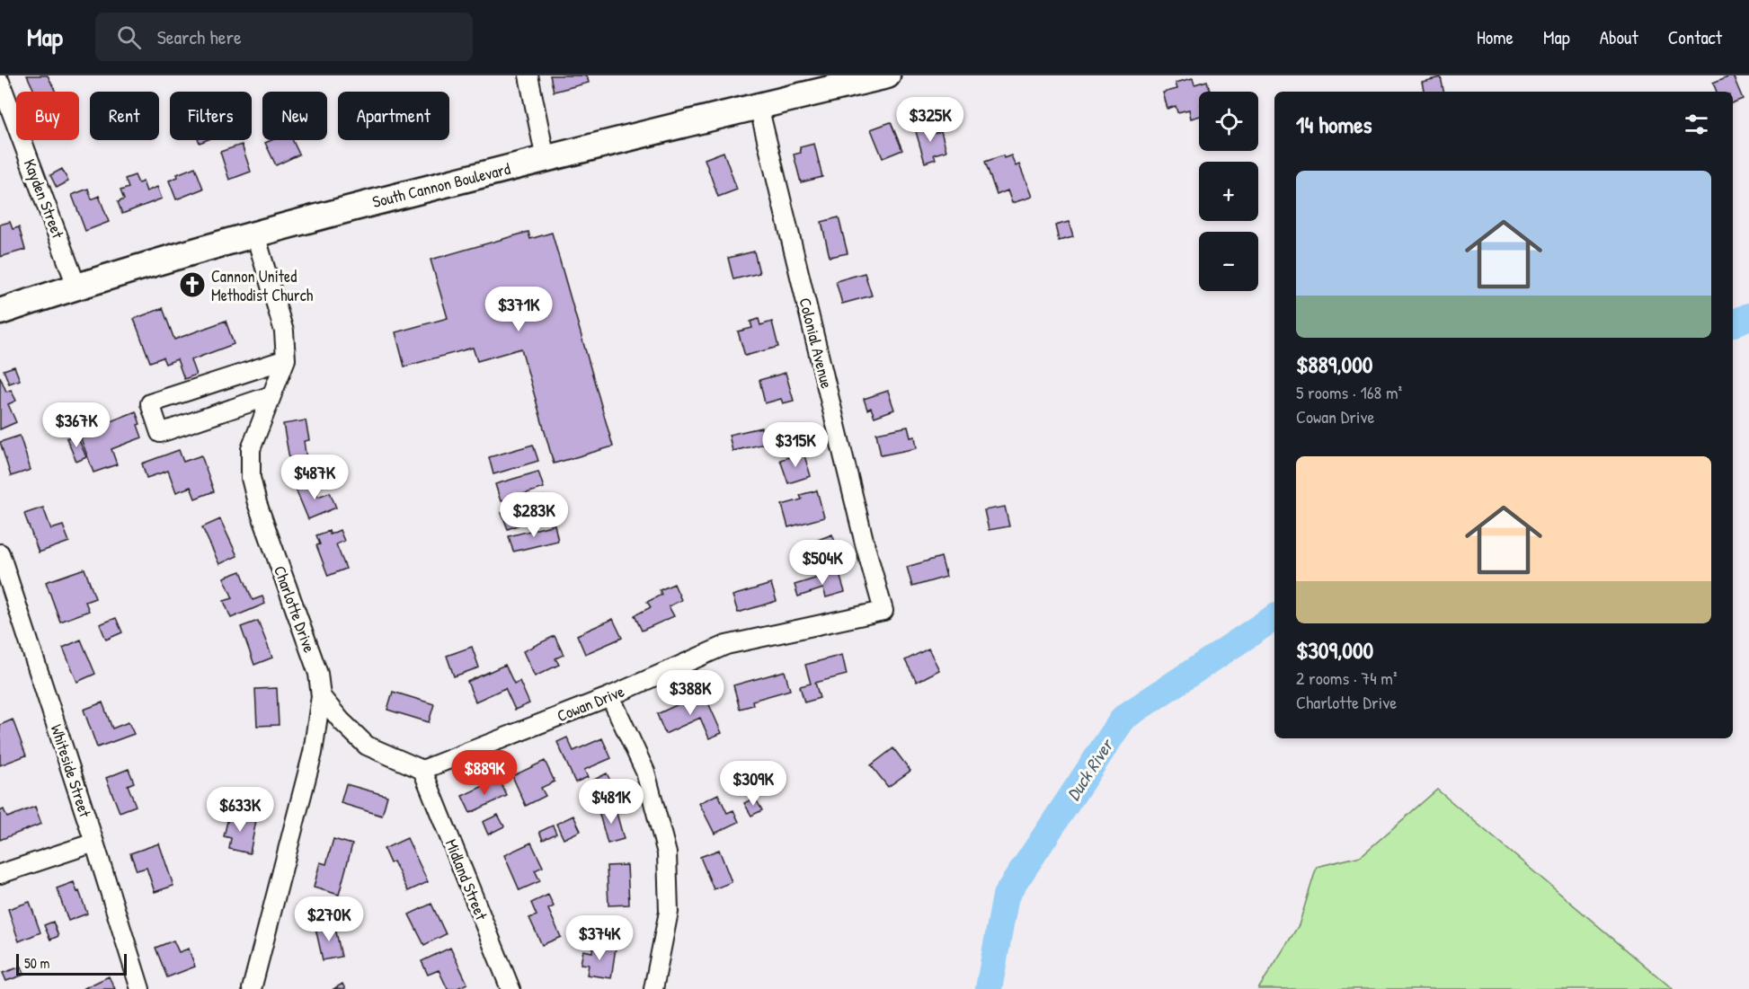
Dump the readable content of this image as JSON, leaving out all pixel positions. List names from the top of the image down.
{
  "streets": {
    "highway": ["South Cannon Boulevard"],
    "street": [
      "Kayden Street",
      "Colonial Avenue",
      "Charlotte Drive",
      "Cowan Drive",
      "Whiteside Street",
      "Midland Street"
    ]
  },
  "crossings": [
    ["South Cannon Boulevard", "Kayden Street"],
    ["South Cannon Boulevard", "Colonial Avenue"],
    ["South Cannon Boulevard", "Charlotte Drive"],
    ["Colonial Avenue", "Cowan Drive"],
    ["Cowan Drive", "Midland Street"]
  ],
  "water": ["Duck River"],
  "places": {
    "church": ["Cannon United Methodist Church"]
  },
  "scale_bar": "50 m",
  "page": {
    "header": "Map",
    "search": "Search here",
    "nav": [
      "Home",
      "Map",
      "About",
      "Contact"
    ],
    "map_buttons": ["+", "−"],
    "chip": [
      "Buy",
      "Rent",
      "Filters",
      "New",
      "Apartment"
    ],
    "heading": "14 homes",
    "price": [
      "$325K",
      "$371K",
      "$367K",
      "$315K",
      "$487K",
      "$283K",
      "$504K",
      "$388K",
      "$889K",
      "$309K",
      "$481K",
      "$633K",
      "$270K",
      "$374K"
    ],
    "list": [
      {
        "name": "$889,000",
        "note": "5 rooms · 168 m² · Cowan Drive"
      },
      {
        "name": "$309,000",
        "note": "2 rooms · 74 m² · Charlotte Drive"
      }
    ],
    "scale": "50 m"
  }
}
